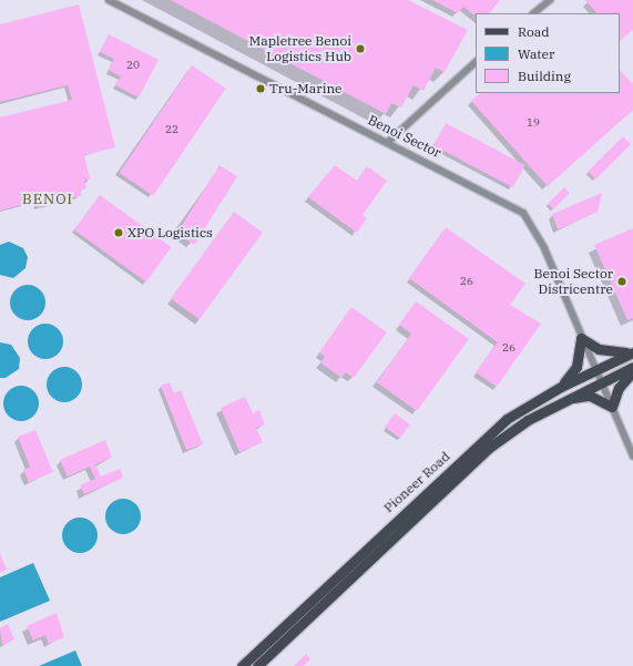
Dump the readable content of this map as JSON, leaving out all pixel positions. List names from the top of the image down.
{
  "streets": {
    "main road": ["Pioneer Road"],
    "street": ["Benoi Sector"]
  },
  "crossings": [
    ["Benoi Sector", "Pioneer Road"]
  ],
  "districts": ["BENOI"],
  "places": [
    "Mapletree Benoi Logistics Hub",
    "Tru-Marine",
    "XPO Logistics",
    "Benoi Sector Districentre"
  ],
  "house_numbers": [
    "20",
    "19",
    "22",
    "26",
    "26"
  ],
  "legend": ["Road", "Water", "Building"]
}
